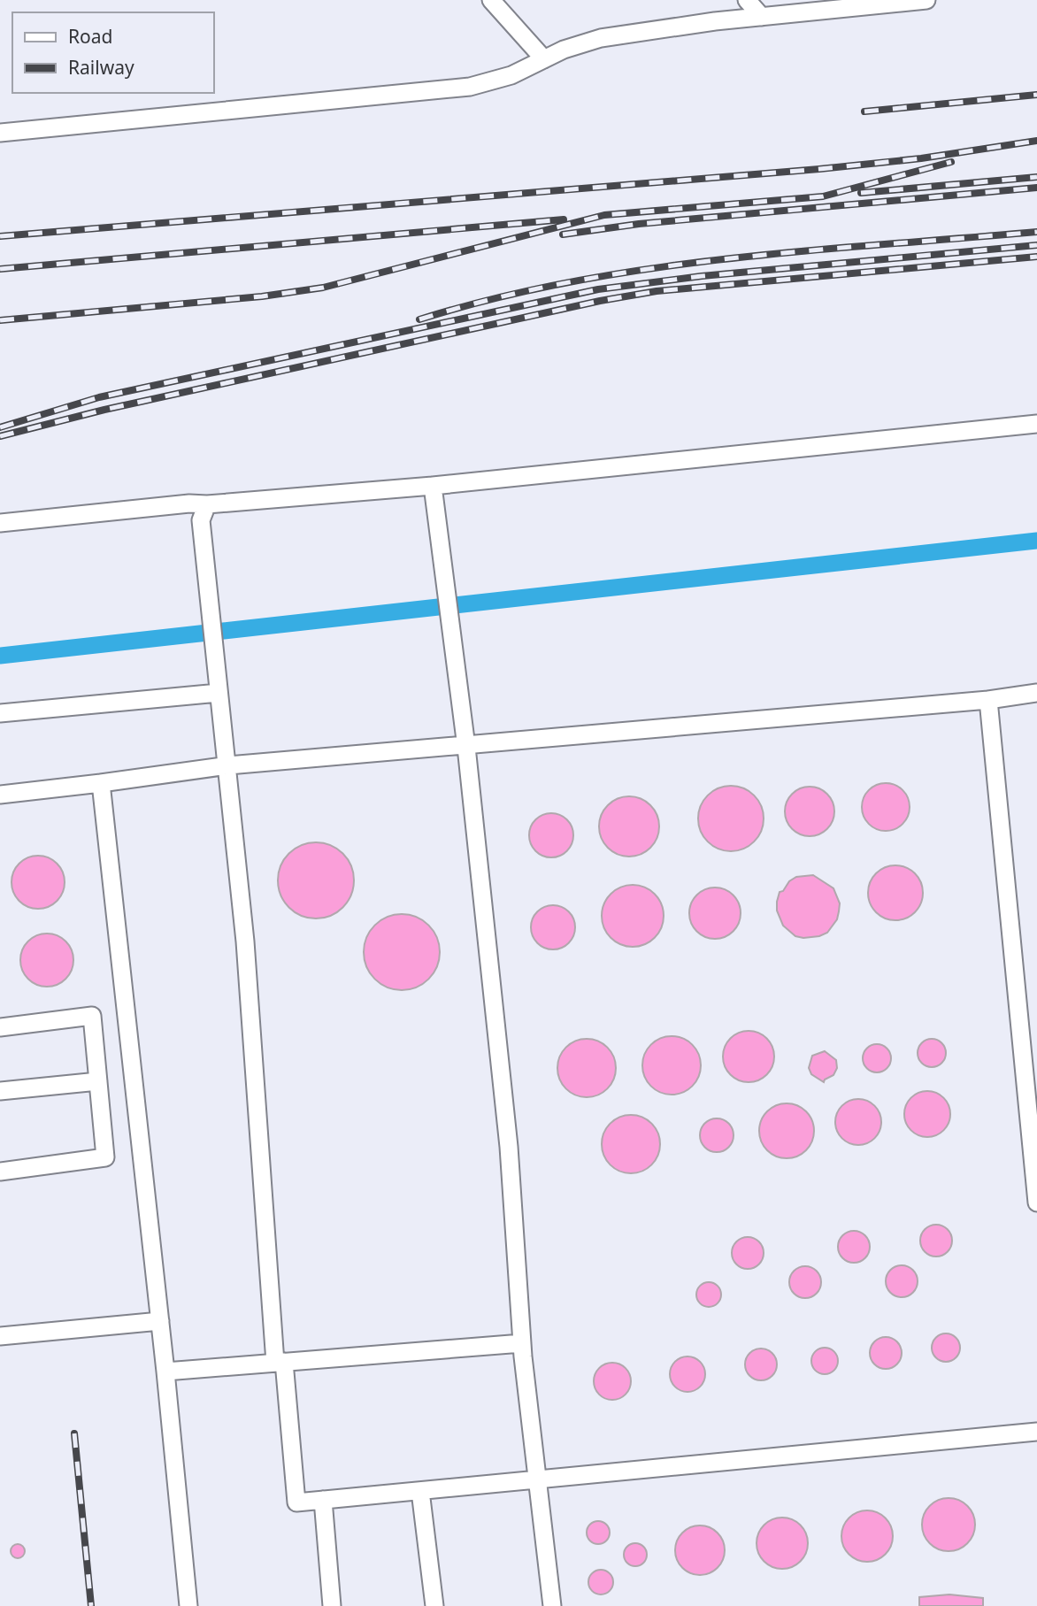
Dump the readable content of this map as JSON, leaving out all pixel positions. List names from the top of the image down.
{
  "legend": ["Road", "Railway"]
}
